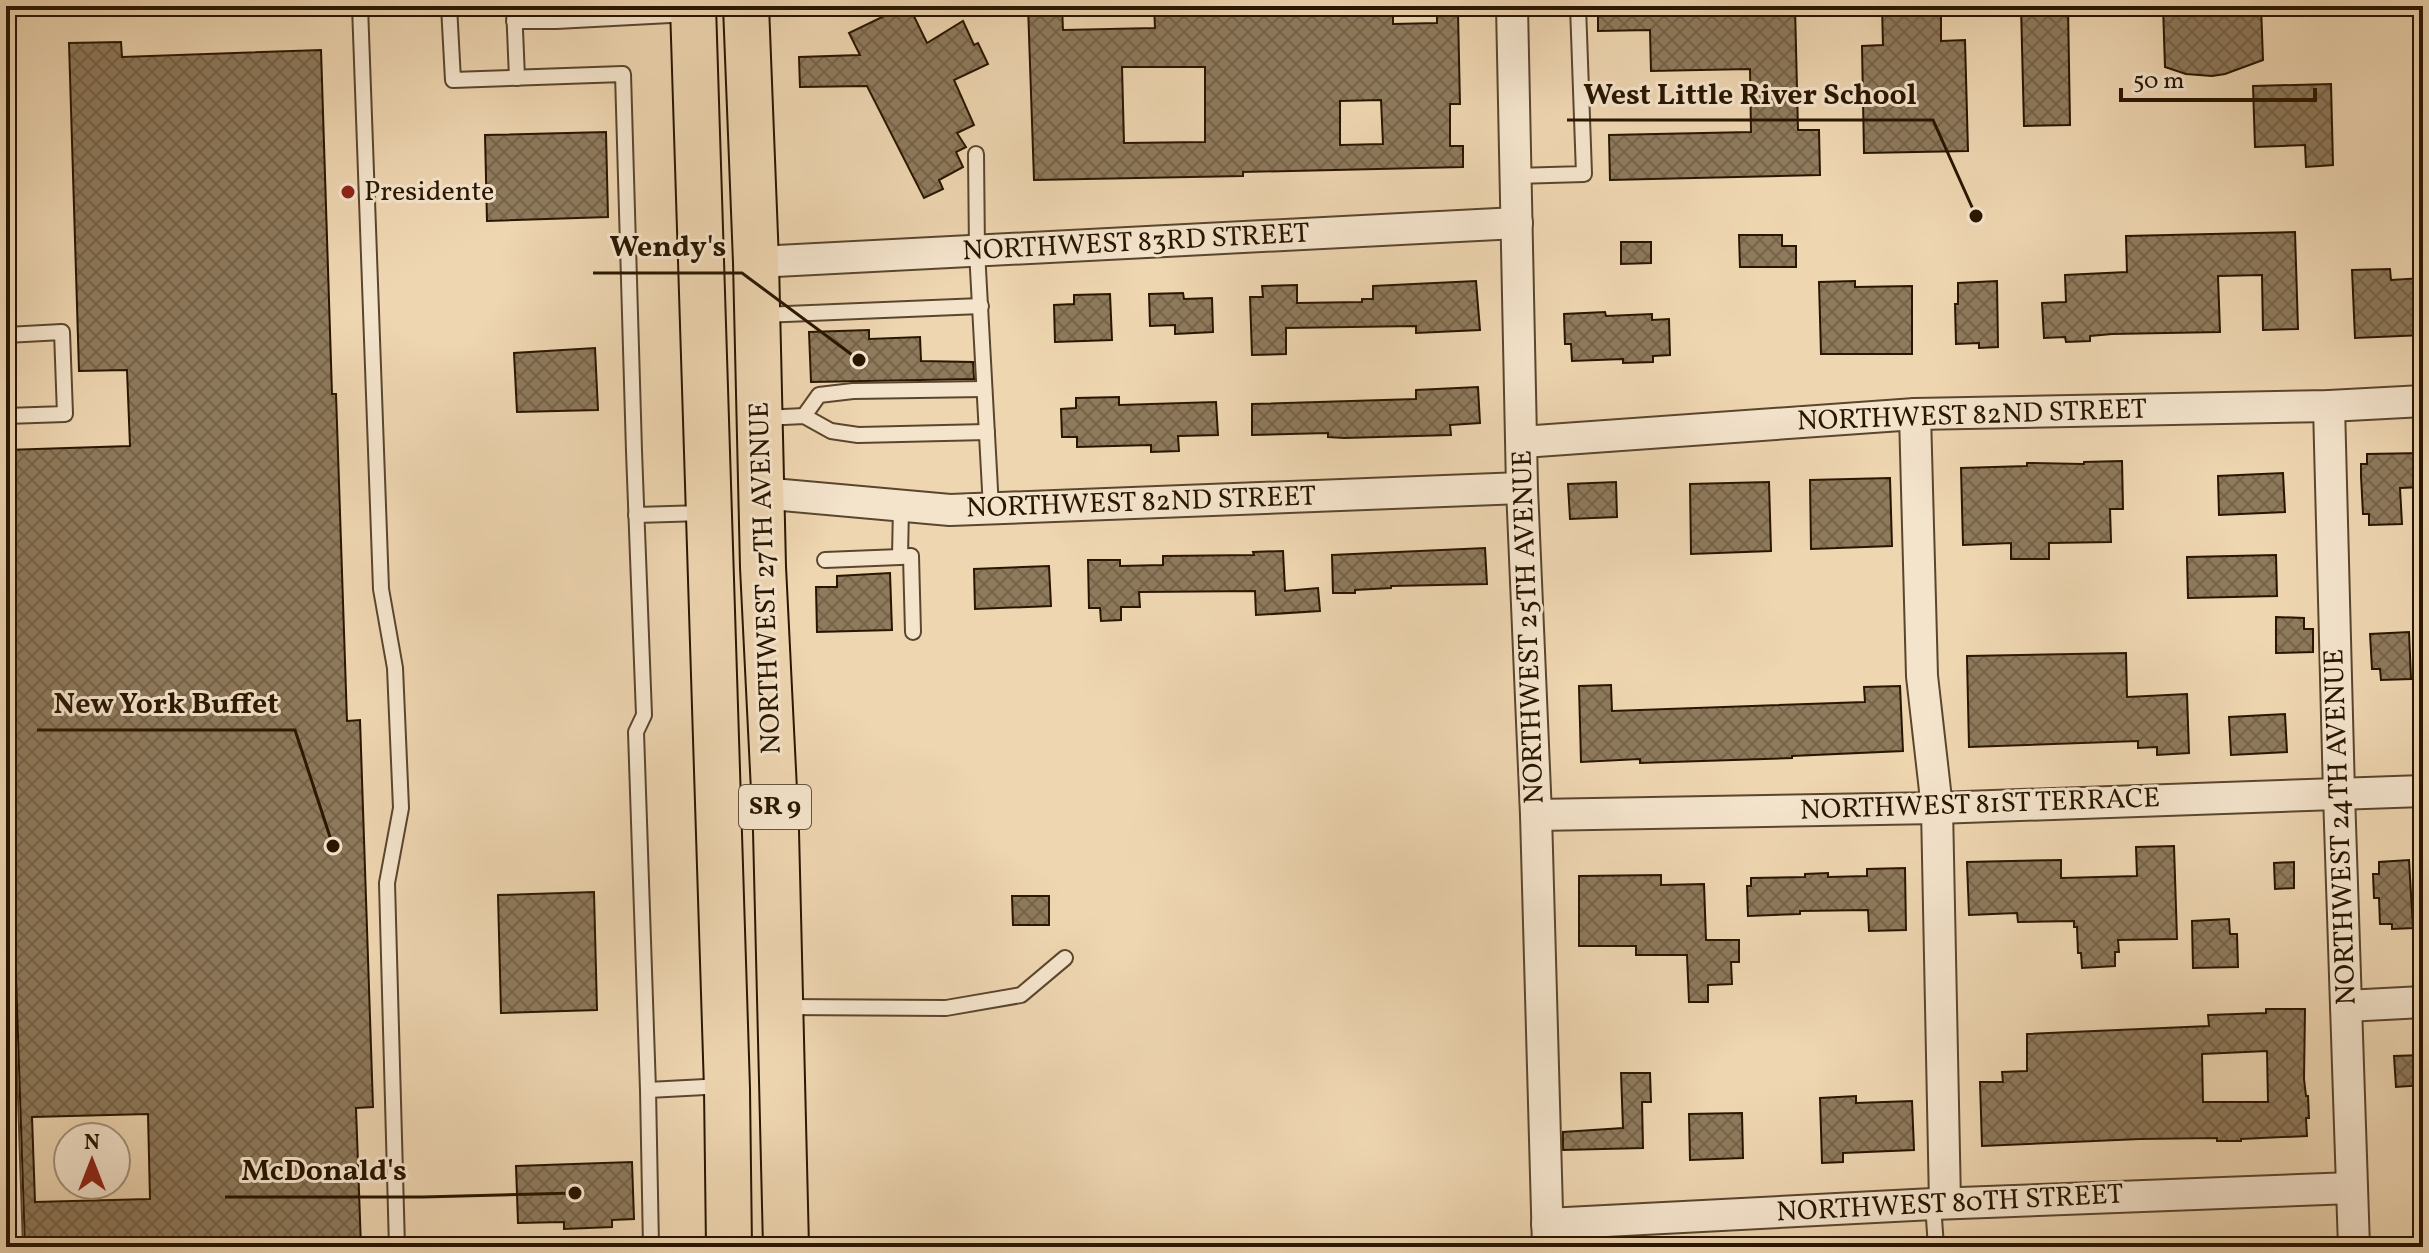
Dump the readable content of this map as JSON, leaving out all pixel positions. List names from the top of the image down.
{
  "streets": {
    "main road": ["NORTHWEST 27TH AVENUE", "SR 9"],
    "street": [
      "NORTHWEST 83RD STREET",
      "NORTHWEST 82ND STREET",
      "NORTHWEST 25TH AVENUE",
      "NORTHWEST 81ST TERRACE",
      "NORTHWEST 24TH AVENUE",
      "NORTHWEST 80TH STREET"
    ]
  },
  "crossings": [
    ["NORTHWEST 83RD STREET", "NORTHWEST 27TH AVENUE"],
    ["NORTHWEST 83RD STREET", "NORTHWEST 25TH AVENUE"],
    ["NORTHWEST 82ND STREET", "NORTHWEST 27TH AVENUE"],
    ["NORTHWEST 82ND STREET", "NORTHWEST 25TH AVENUE"],
    ["NORTHWEST 82ND STREET", "NORTHWEST 24TH AVENUE"],
    ["NORTHWEST 25TH AVENUE", "NORTHWEST 81ST TERRACE"],
    ["NORTHWEST 25TH AVENUE", "NORTHWEST 80TH STREET"],
    ["NORTHWEST 81ST TERRACE", "NORTHWEST 24TH AVENUE"],
    ["NORTHWEST 24TH AVENUE", "NORTHWEST 80TH STREET"]
  ],
  "places": [
    "Presidente",
    "West Little River School",
    "Wendy's",
    "New York Buffet",
    "McDonald's"
  ],
  "scale_bar": "50 m",
  "north": "top"
}
